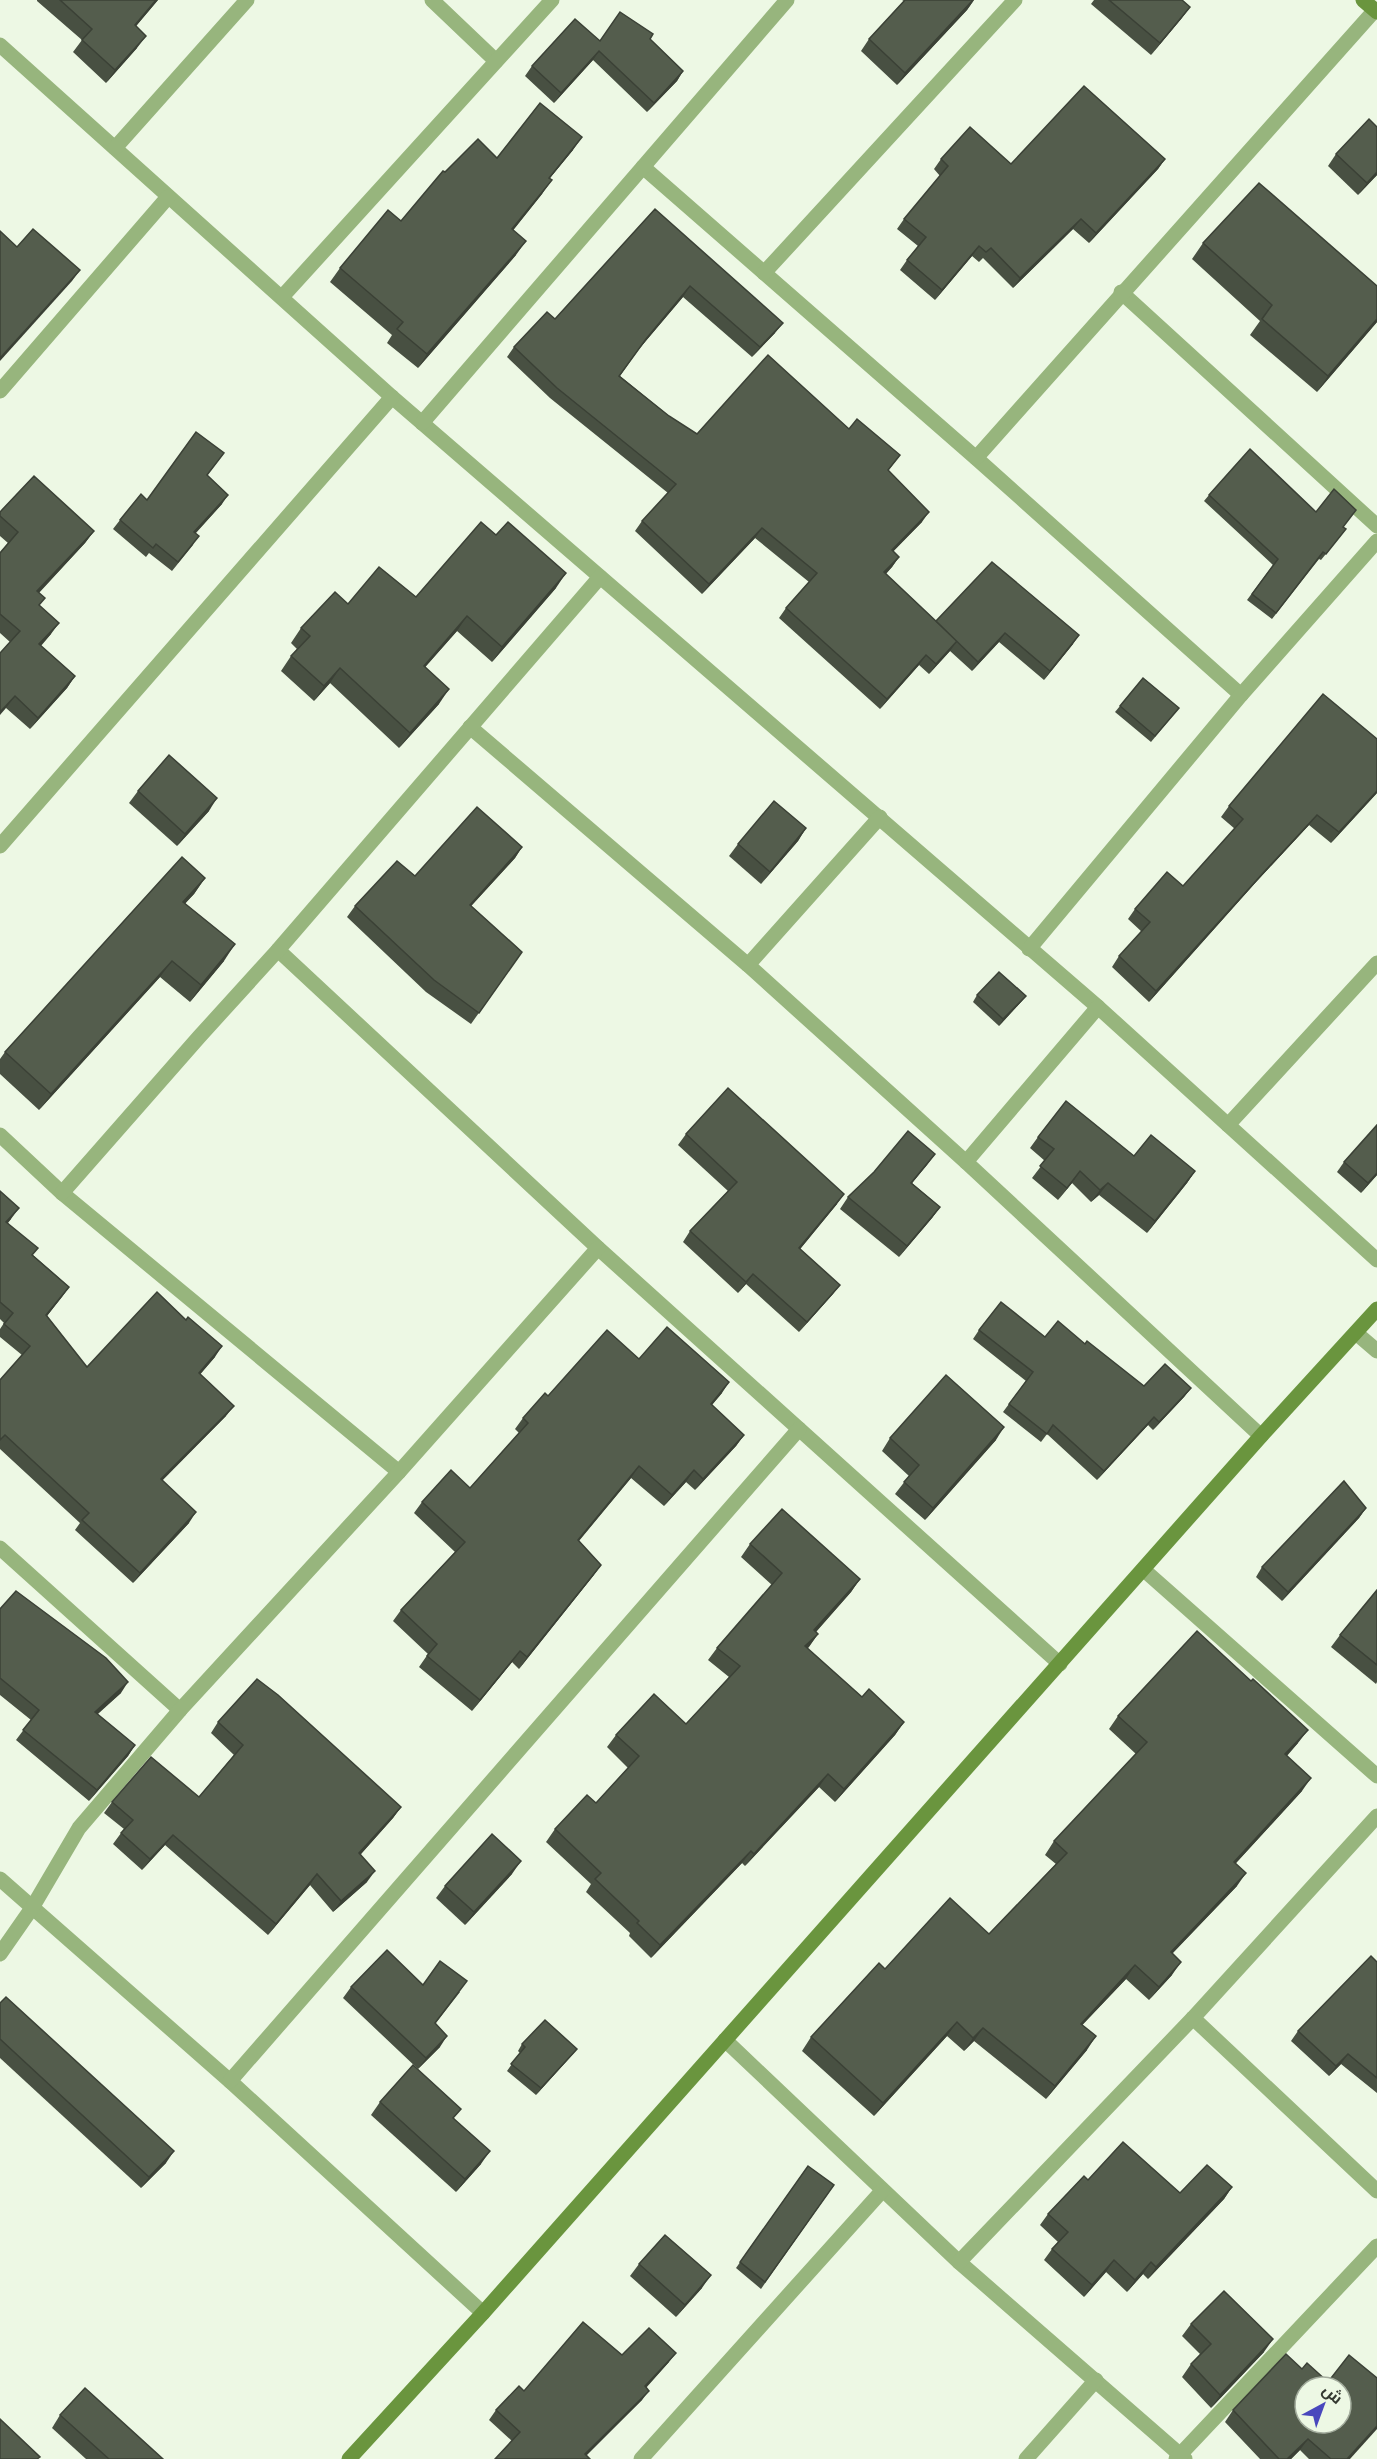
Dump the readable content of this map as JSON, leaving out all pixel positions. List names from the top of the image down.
{
  "north": "top right"
}
